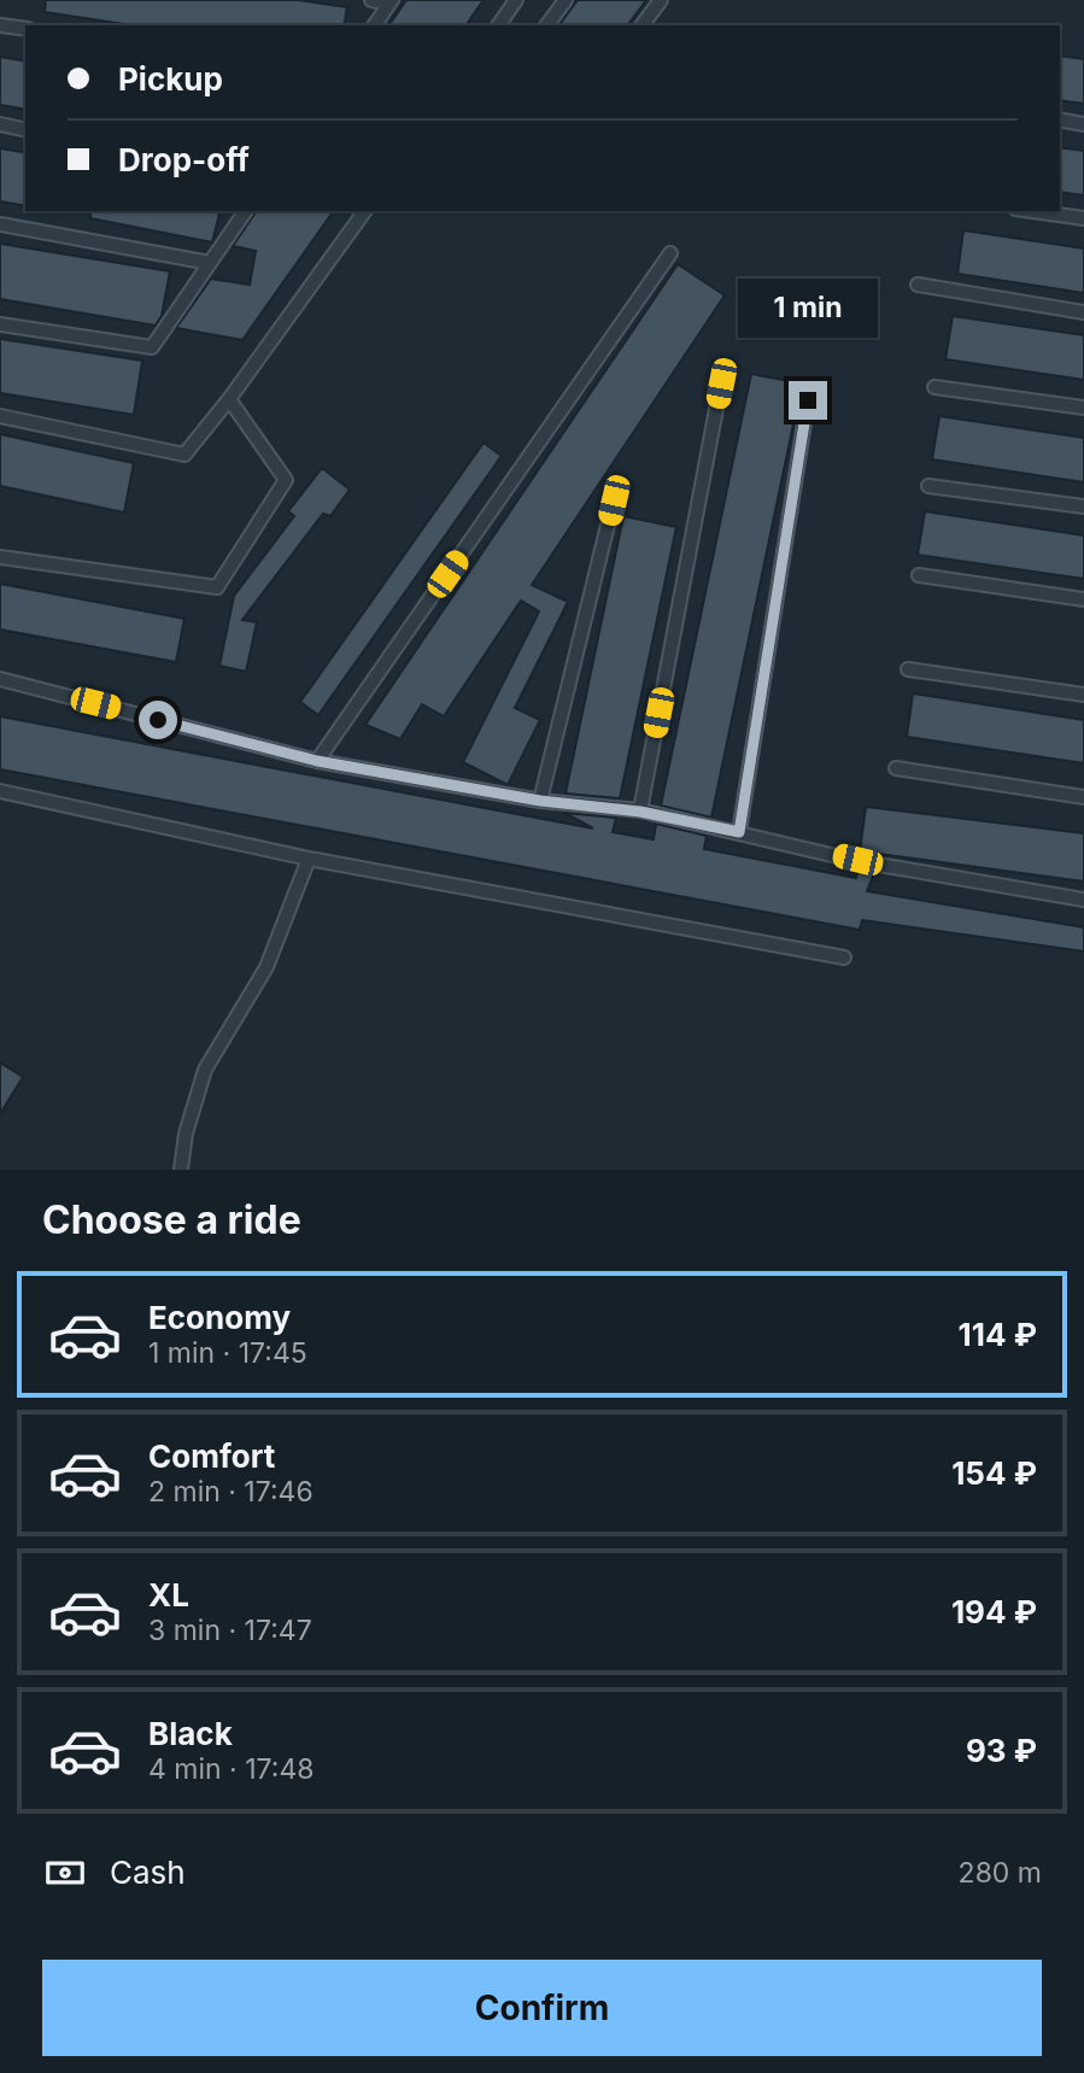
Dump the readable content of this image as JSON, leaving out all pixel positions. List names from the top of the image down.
{
  "page": {
    "banner": ["Pickup", "Drop-off"],
    "bubble": "1 min",
    "heading": "Choose a ride",
    "list": [
      {
        "name": "Economy",
        "note": "1 min · 17:45",
        "value": "114 ₽"
      },
      {
        "name": "Comfort",
        "note": "2 min · 17:46",
        "value": "154 ₽"
      },
      {
        "name": "XL",
        "note": "3 min · 17:47",
        "value": "194 ₽"
      },
      {
        "name": "Black",
        "note": "4 min · 17:48",
        "value": "93 ₽"
      }
    ],
    "pay": ["Cash", "280 m"],
    "buttons": "Confirm"
  }
}
